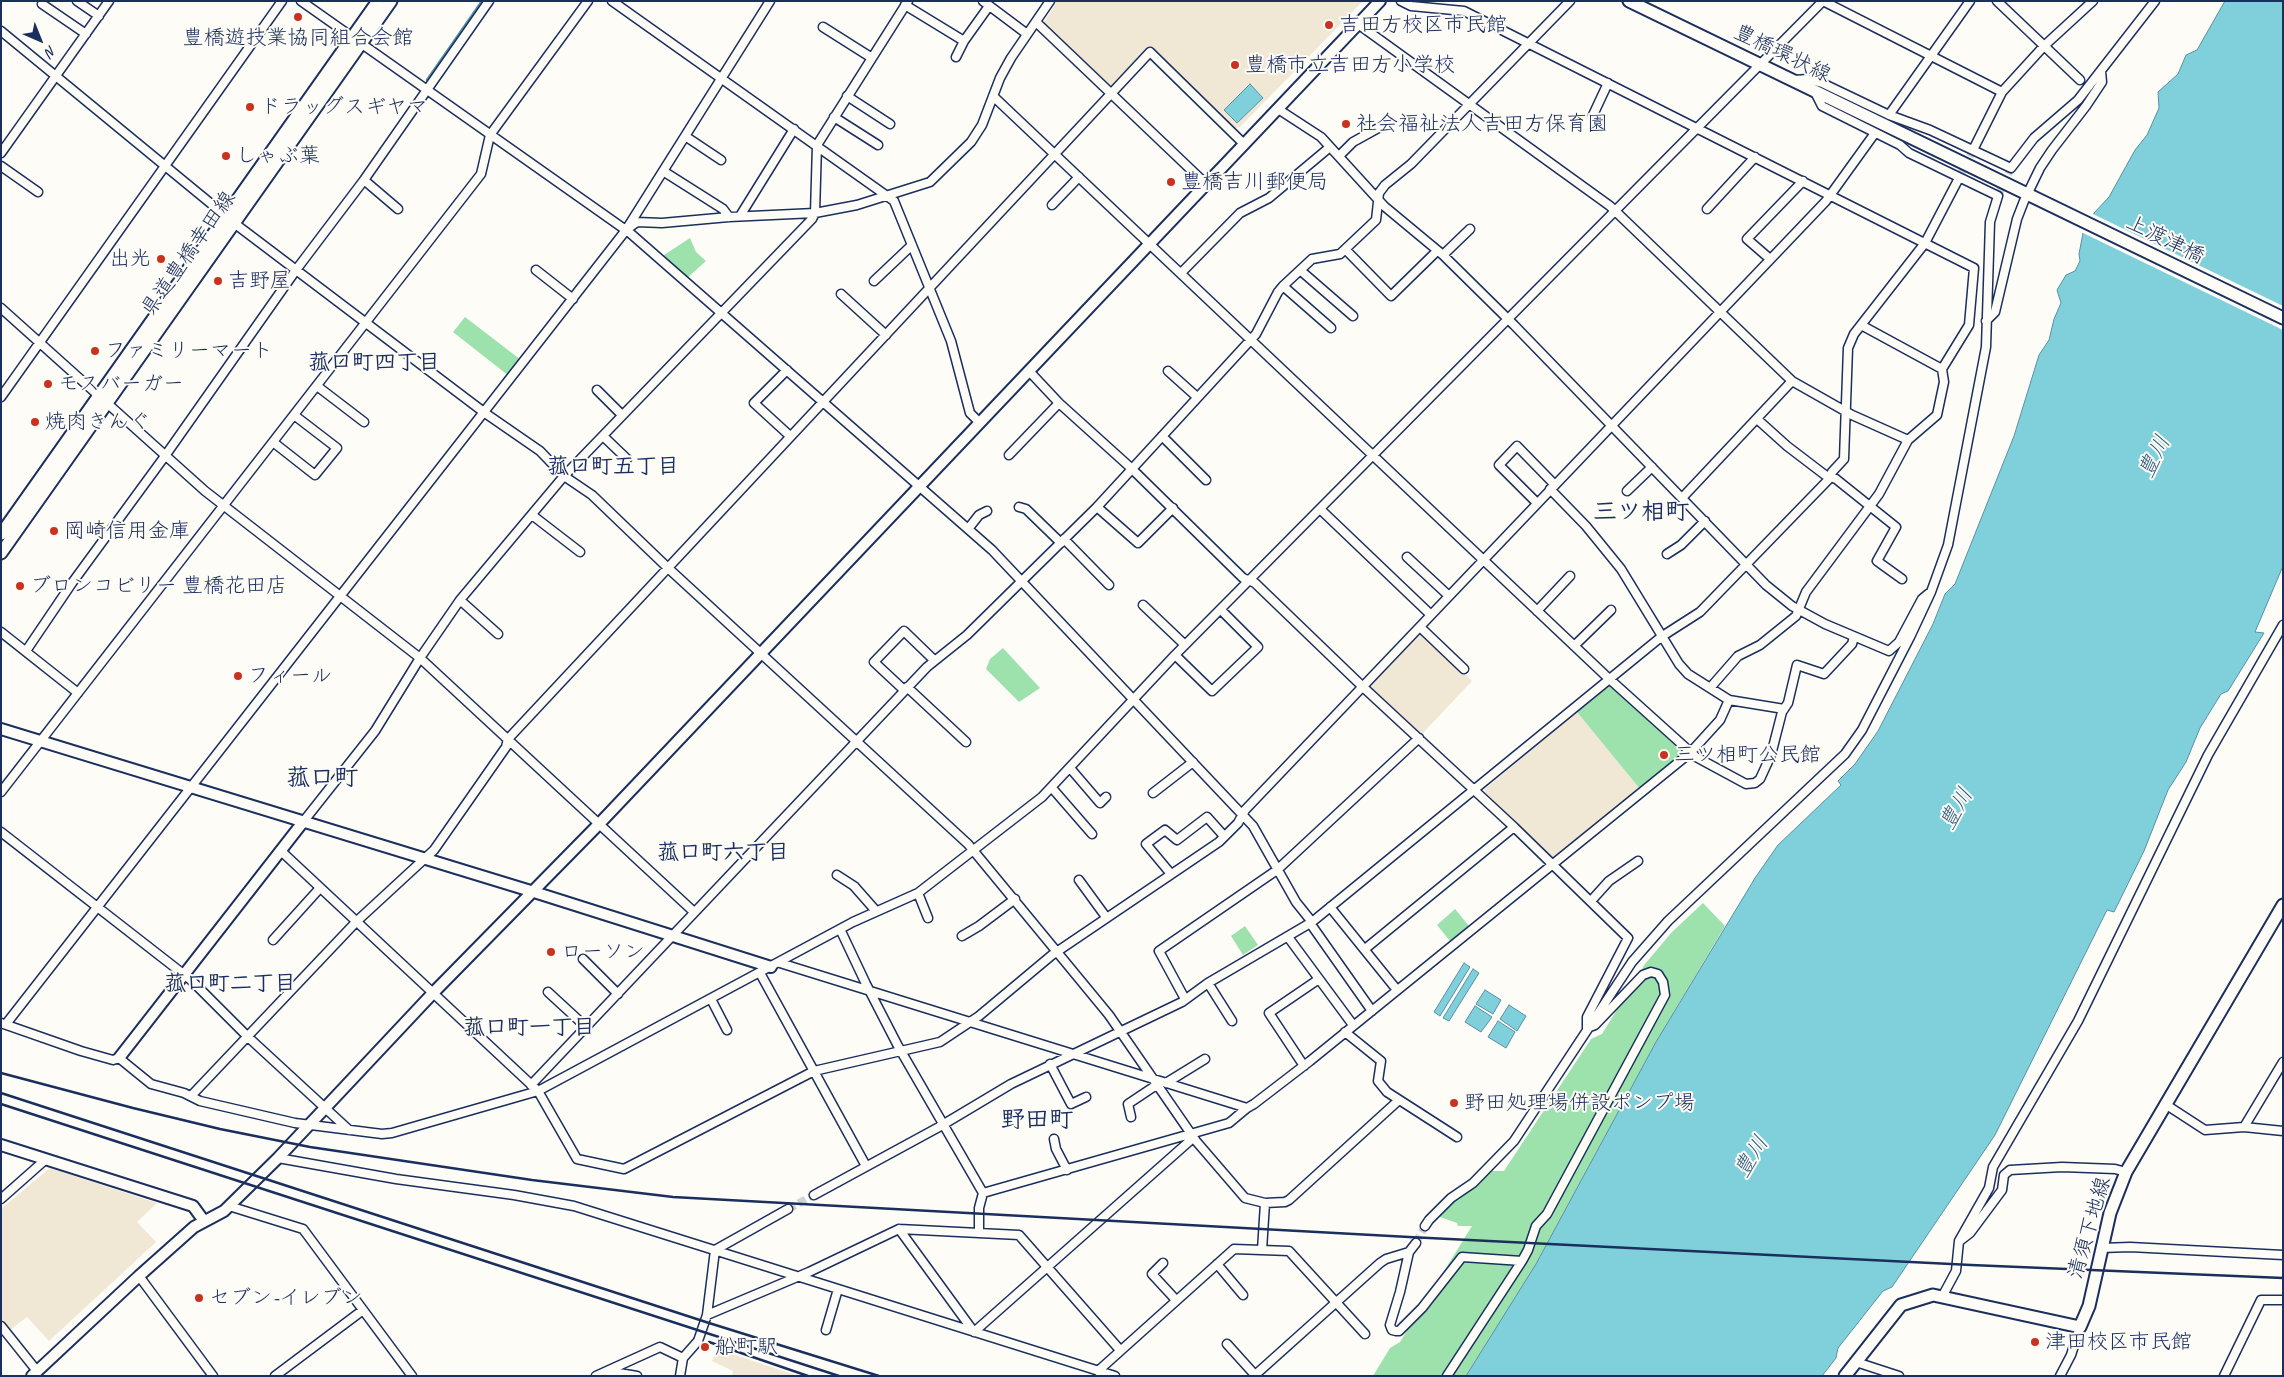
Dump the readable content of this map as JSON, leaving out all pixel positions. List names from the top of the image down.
{
  "streets": {
    "main road": [
      "豊橋環状線",
      "上渡津橋",
      "県道豊橋幸田線",
      "清須下地線"
    ]
  },
  "crossings": [
    ["豊橋環状線", "上渡津橋"]
  ],
  "districts": [
    "菰口町四丁目",
    "菰口町五丁目",
    "三ツ相町",
    "菰口町",
    "菰口町六丁目",
    "菰口町二丁目",
    "菰口町一丁目",
    "野田町"
  ],
  "water": ["豊川"],
  "places": [
    "豊橋遊技業協同組合会館",
    "吉田方校区市民館",
    "豊橋市立吉田方小学校",
    "ドラッグスギヤマ",
    "社会福祉法人吉田方保育園",
    "しゃぶ葉",
    "豊橋吉川郵便局",
    "出光",
    "吉野屋",
    "ファミリーマート",
    "モスバーガー",
    "焼肉きんぐ",
    "岡崎信用金庫",
    "ブロンコビリー 豊橋花田店",
    "フィール",
    "三ツ相町公民館",
    "ローソン",
    "野田処理場併設ポンプ場",
    "セブン-イレブン",
    "津田校区市民館",
    "船町駅"
  ],
  "north": "bottom right"
}
